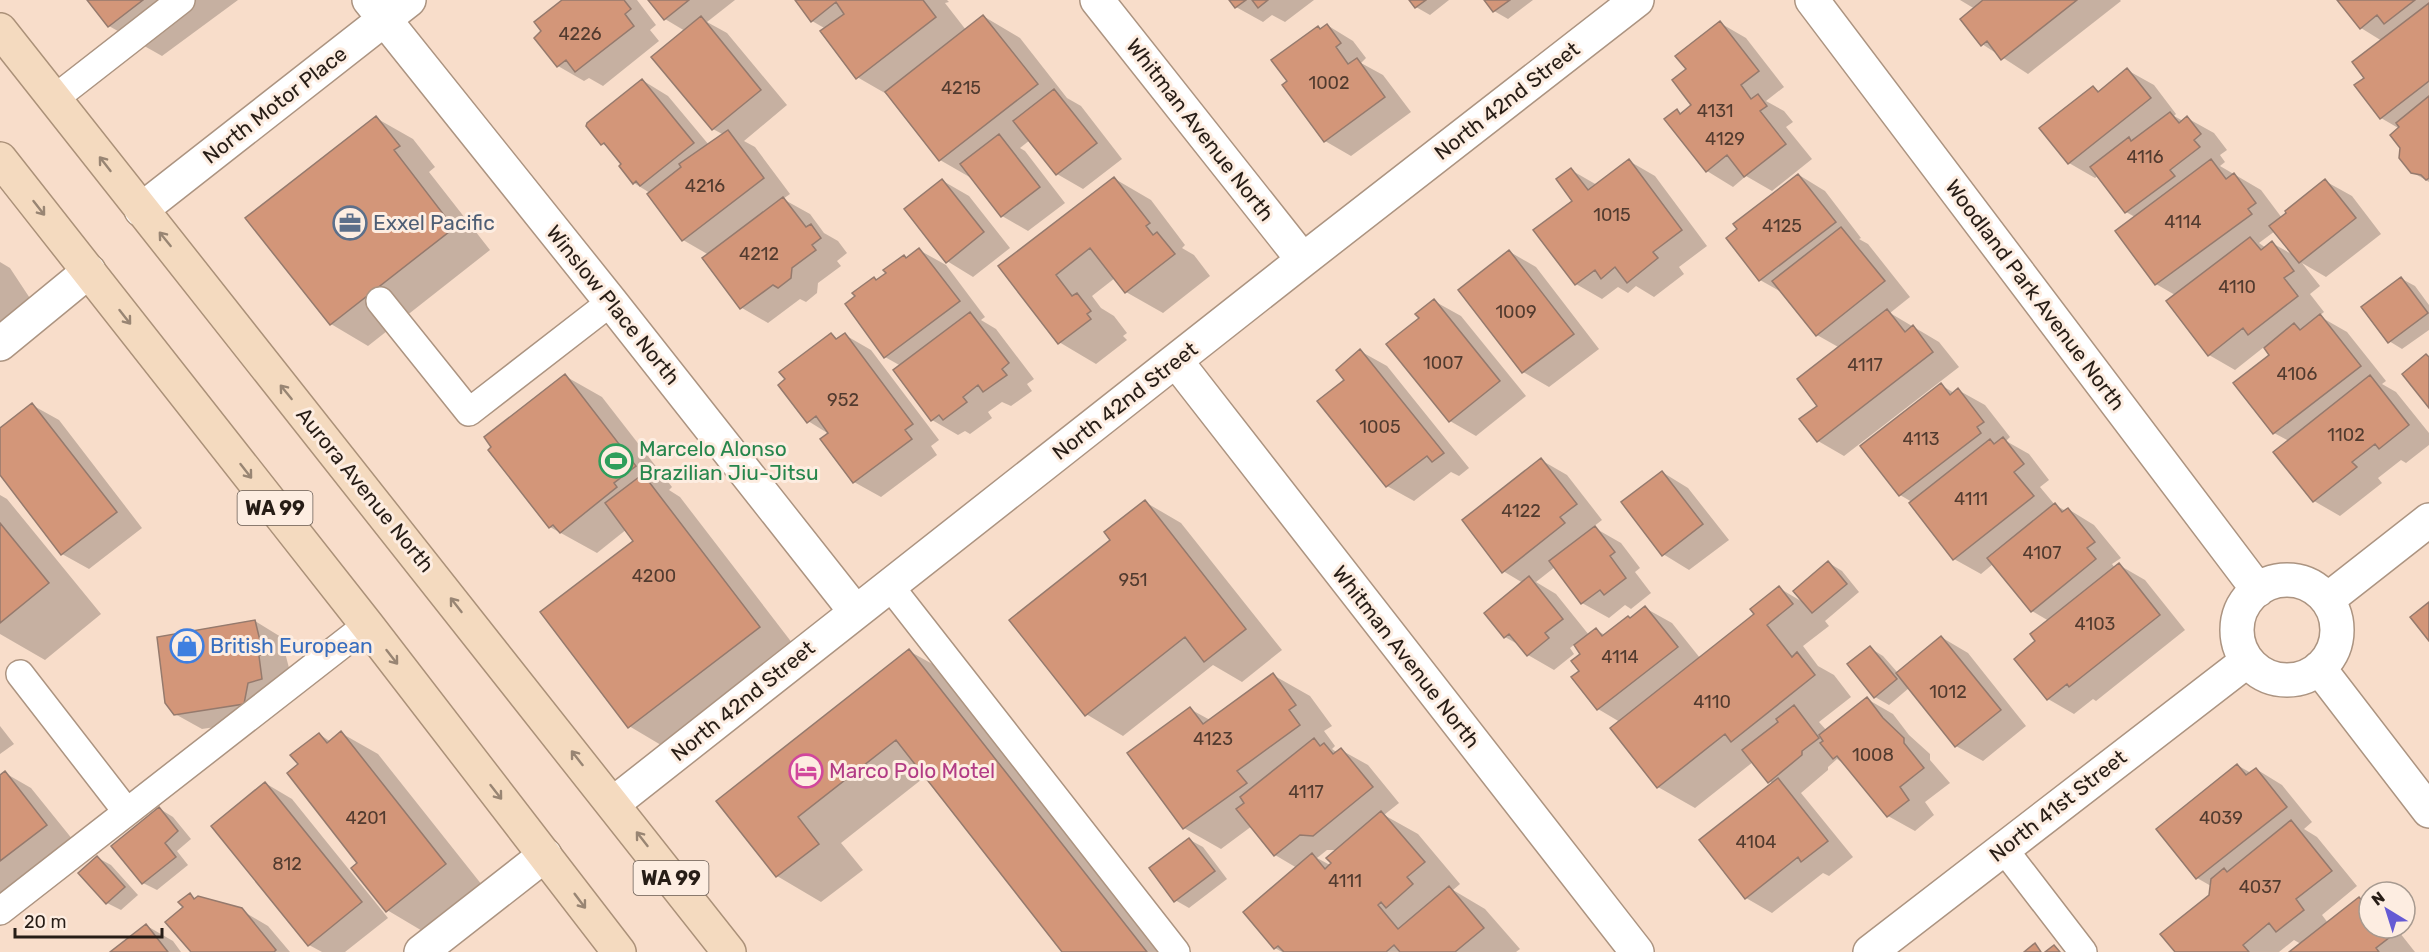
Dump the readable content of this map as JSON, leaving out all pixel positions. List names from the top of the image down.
{
  "streets": {
    "highway": ["Aurora Avenue North", "WA 99"],
    "street": [
      "North 42nd Street",
      "North Motor Place",
      "Whitman Avenue North",
      "Woodland Park Avenue North",
      "Winslow Place North",
      "North 41st Street"
    ]
  },
  "crossings": [
    ["North 42nd Street", "Whitman Avenue North"],
    ["North 42nd Street", "Winslow Place North"],
    ["North 42nd Street", "Aurora Avenue North"],
    ["North Motor Place", "Winslow Place North"],
    ["North Motor Place", "Aurora Avenue North"],
    ["Woodland Park Avenue North", "North 41st Street"]
  ],
  "places": {
    "office": ["Exxel Pacific"],
    "sports": ["Marcelo Alonso Brazilian Jiu-Jitsu"],
    "shop": ["British European"],
    "hotel": ["Marco Polo Motel"]
  },
  "house_numbers": [
    "4226",
    "1002",
    "4215",
    "4131",
    "4129",
    "4116",
    "4216",
    "1015",
    "4114",
    "4125",
    "4212",
    "4110",
    "1009",
    "1007",
    "4117",
    "4106",
    "952",
    "1005",
    "1102",
    "4113",
    "4111",
    "4122",
    "4107",
    "4200",
    "951",
    "4103",
    "4114",
    "1012",
    "4110",
    "4123",
    "1008",
    "4117",
    "4201",
    "4039",
    "4104",
    "812",
    "4111",
    "4037"
  ],
  "scale_bar": "20 m",
  "north": "top left"
}
